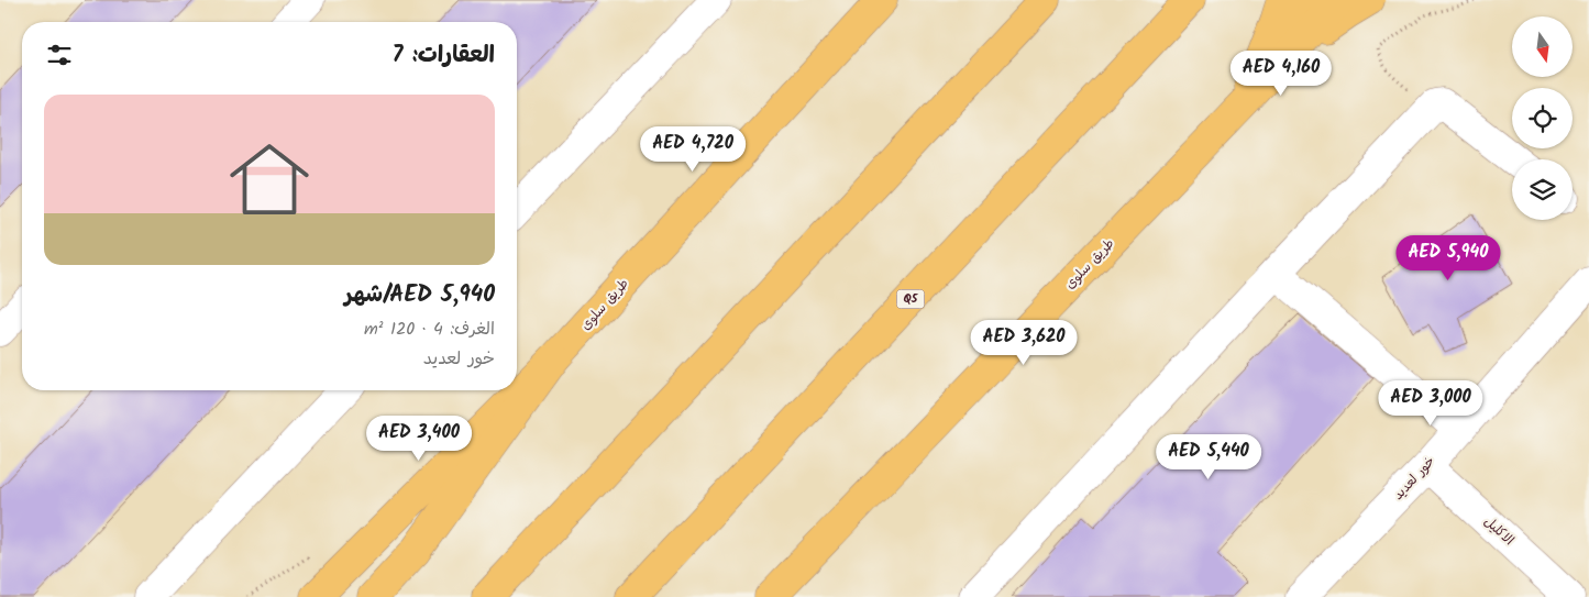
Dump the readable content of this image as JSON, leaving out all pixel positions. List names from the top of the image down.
{
  "streets": {
    "main road": ["طريق سلوى", "Q5"],
    "street": ["خور لعديد", "الاكليل"]
  },
  "crossings": [
    ["خور لعديد", "الاكليل"]
  ],
  "north": "bottom",
  "page": {
    "heading": "العقارات: 7",
    "price": [
      "AED 4,160",
      "AED 4,720",
      "AED 5,940",
      "AED 3,620",
      "AED 3,000",
      "AED 3,400",
      "AED 5,440"
    ],
    "list": [
      {
        "name": "AED 5,940/شهر",
        "note": "الغرف: 4 · 120 m² · خور لعديد"
      }
    ]
  }
}
